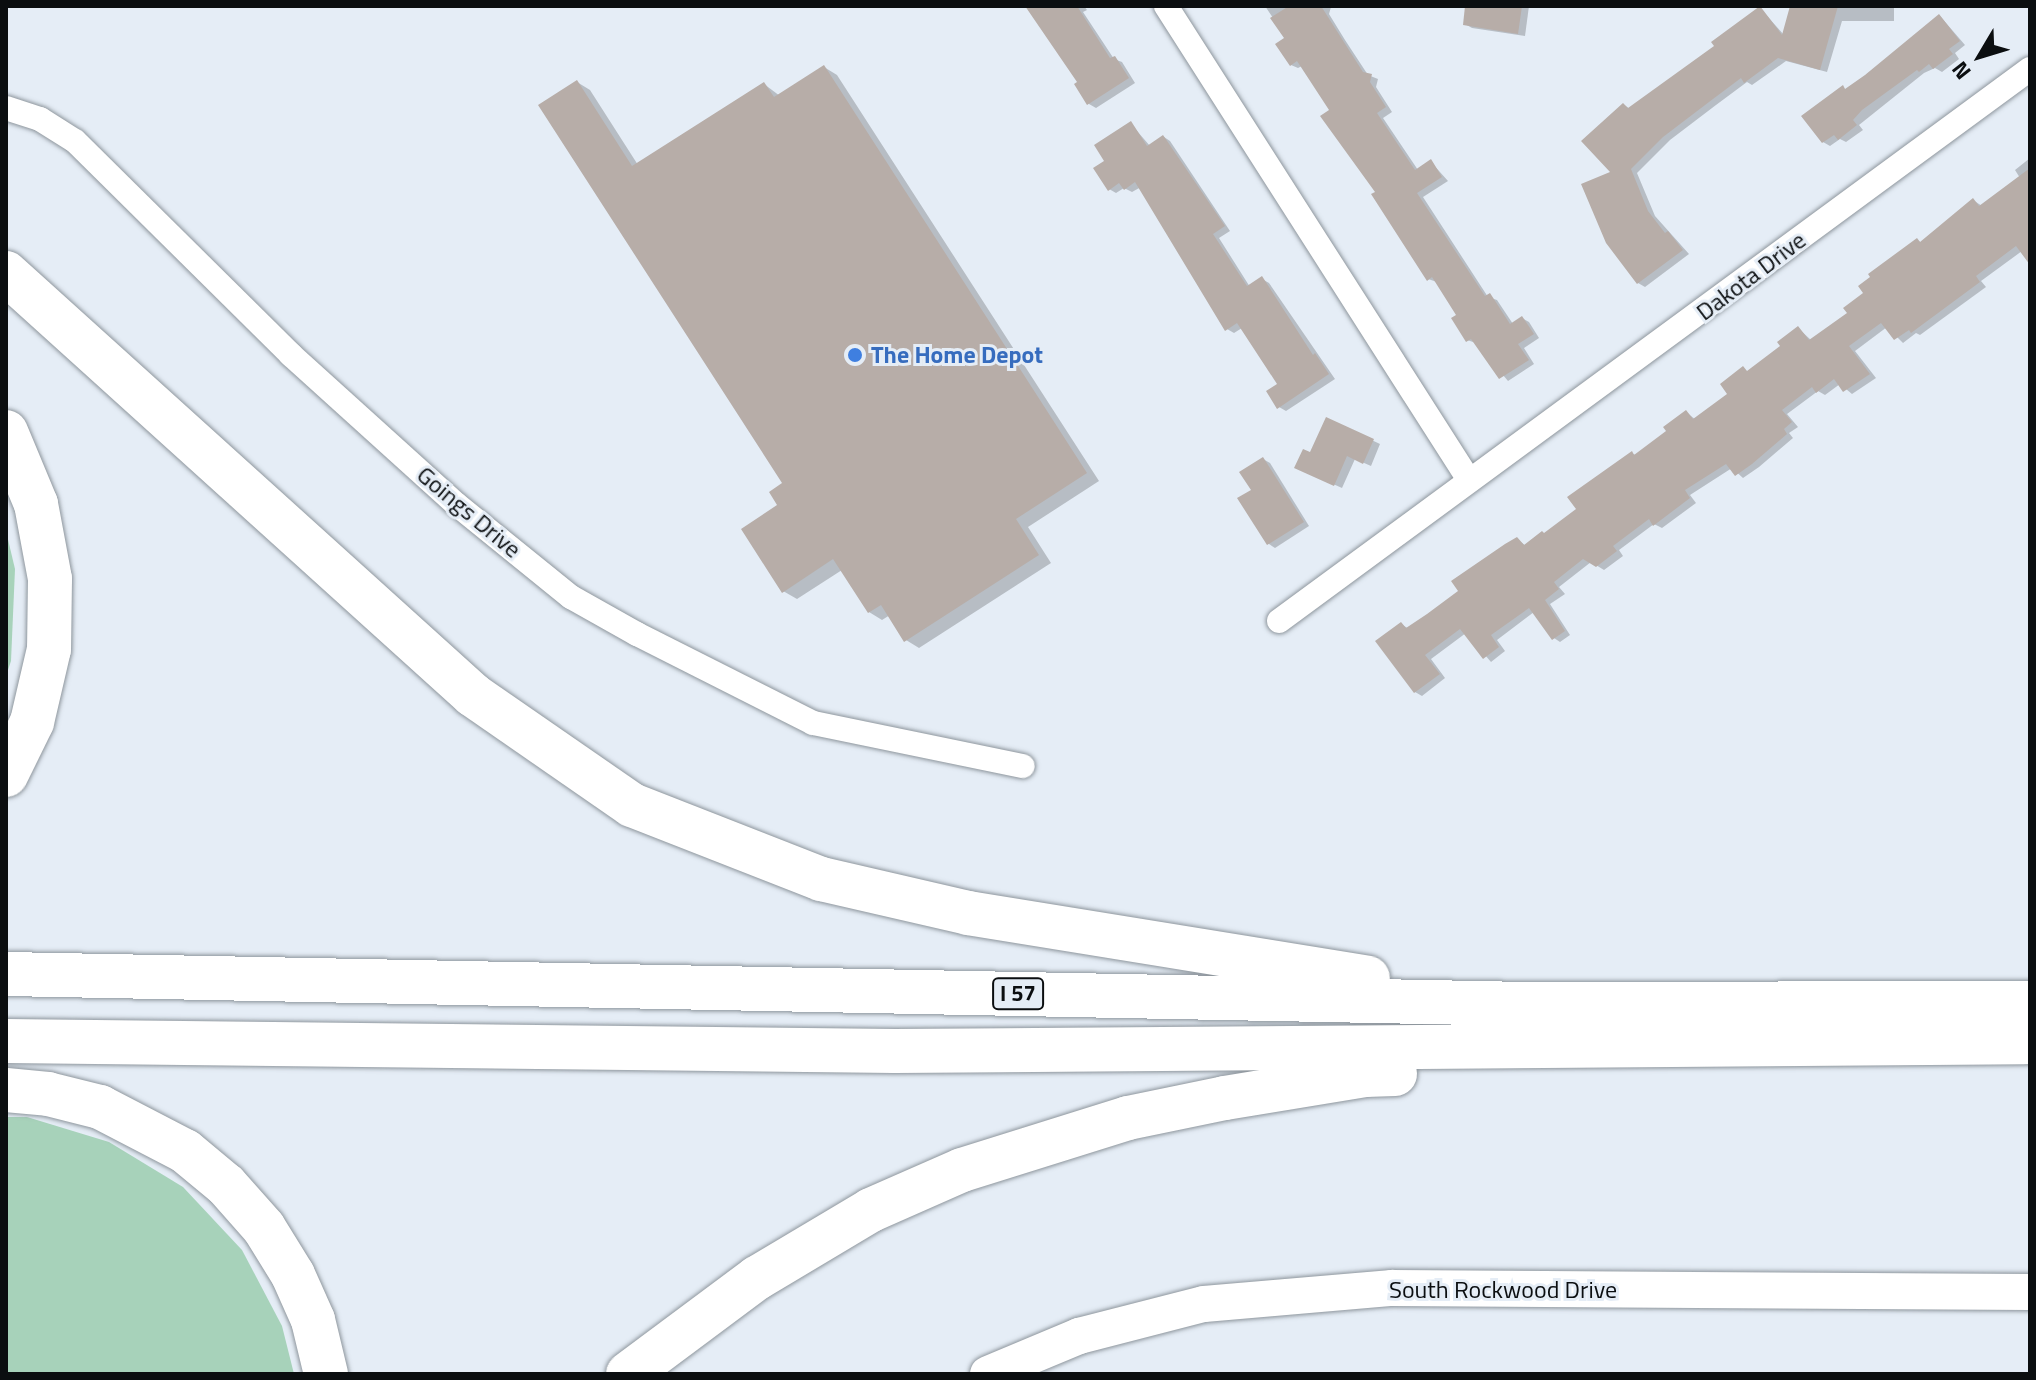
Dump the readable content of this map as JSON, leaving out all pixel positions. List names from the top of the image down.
{
  "streets": {
    "highway": ["I 57"],
    "main road": ["South Rockwood Drive"],
    "street": ["Dakota Drive", "Goings Drive"]
  },
  "places": ["The Home Depot"],
  "north": "bottom left"
}
